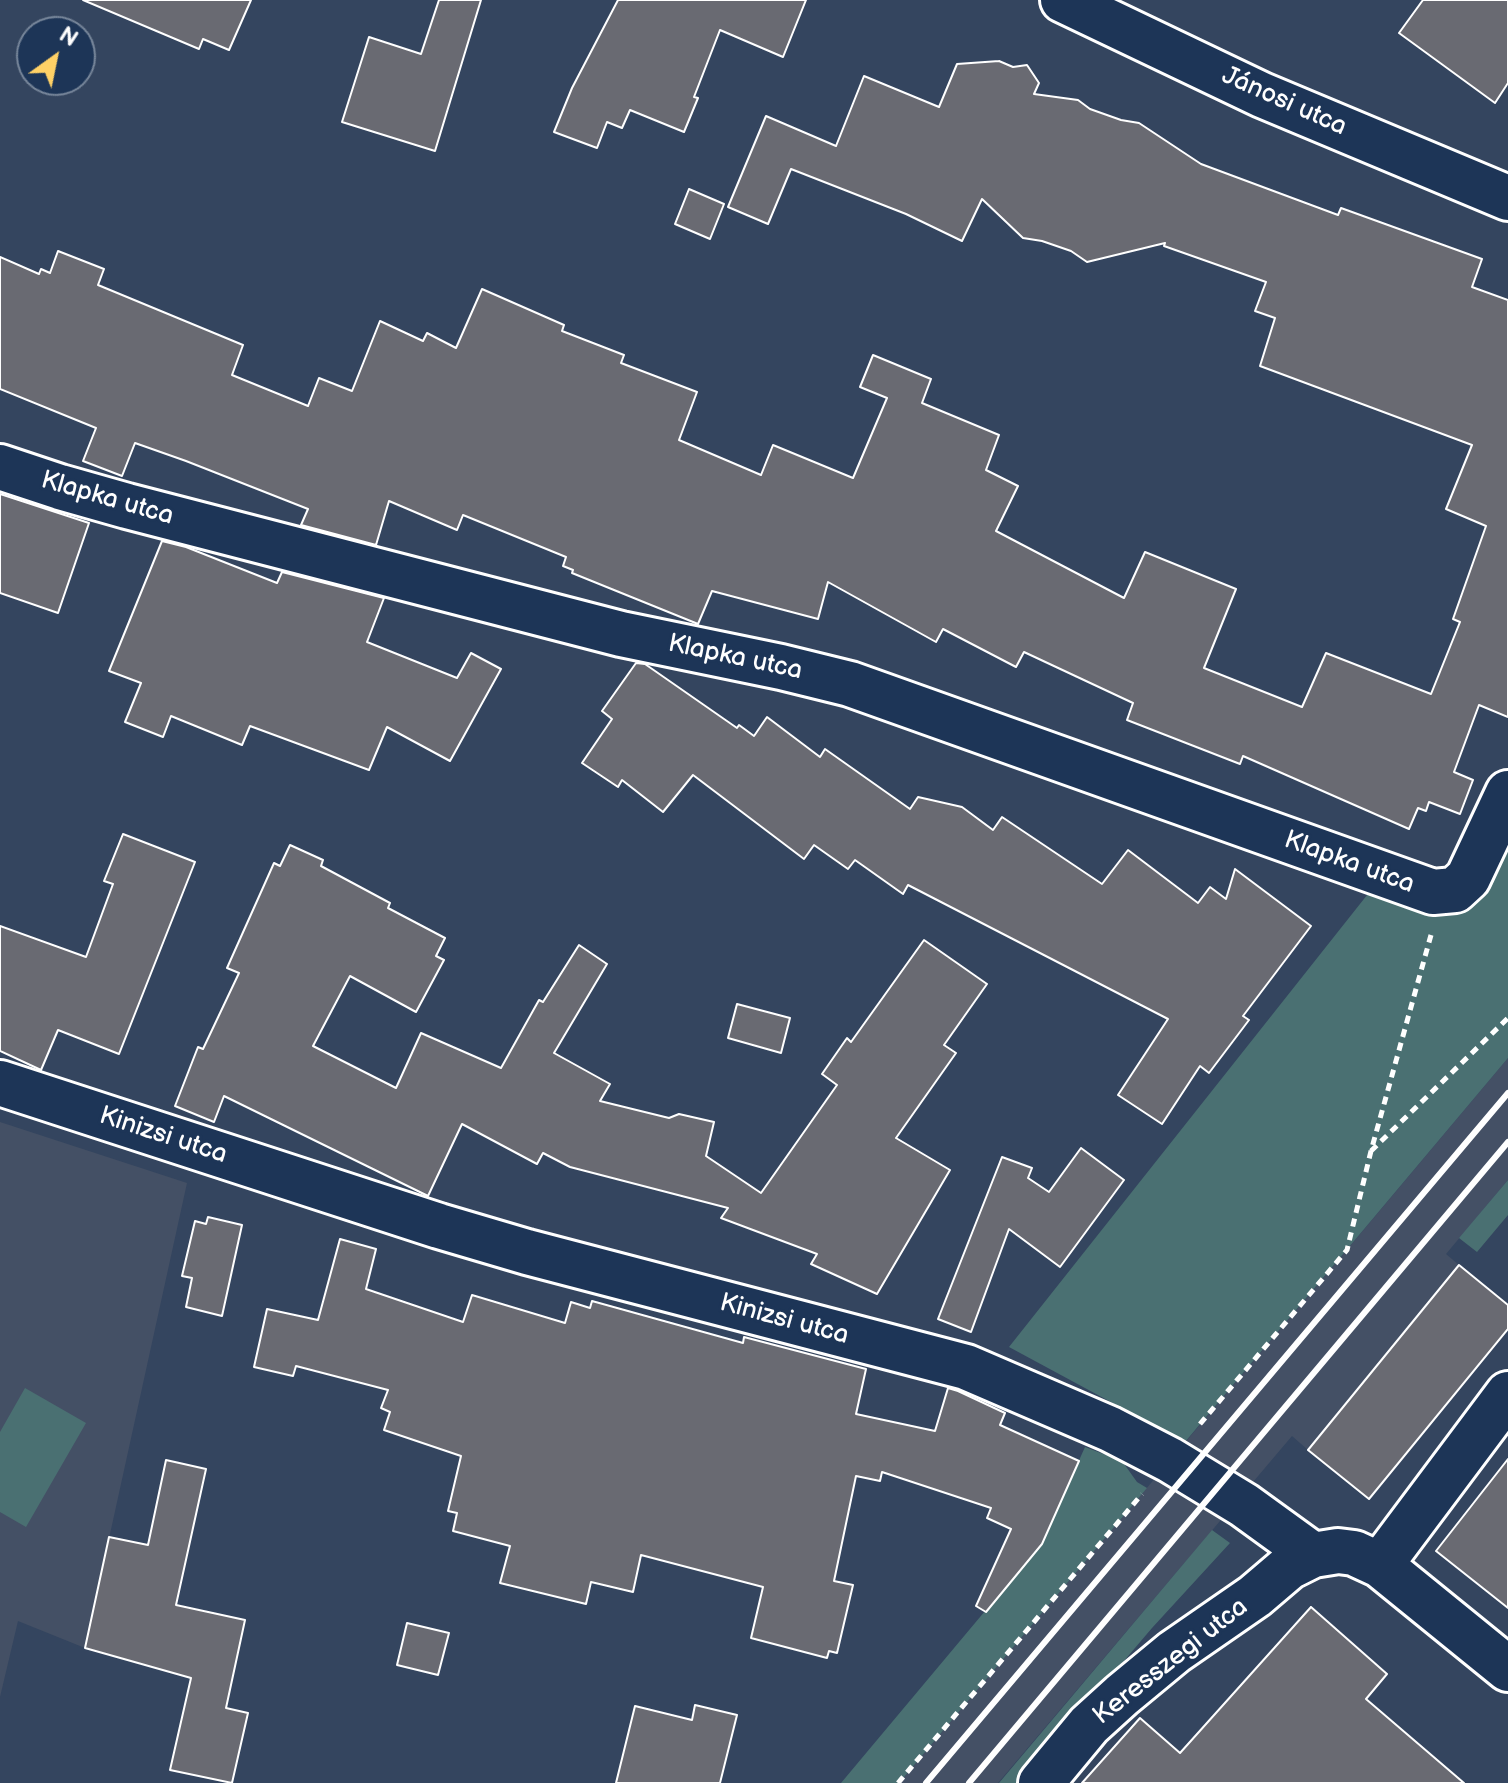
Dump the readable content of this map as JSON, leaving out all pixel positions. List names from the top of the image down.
{
  "streets": {
    "street": [
      "Jánosi utca",
      "Klapka utca",
      "Kinizsi utca",
      "Keresszegi utca"
    ]
  },
  "crossings": [
    ["Kinizsi utca", "Keresszegi utca"]
  ],
  "north": "top right"
}
